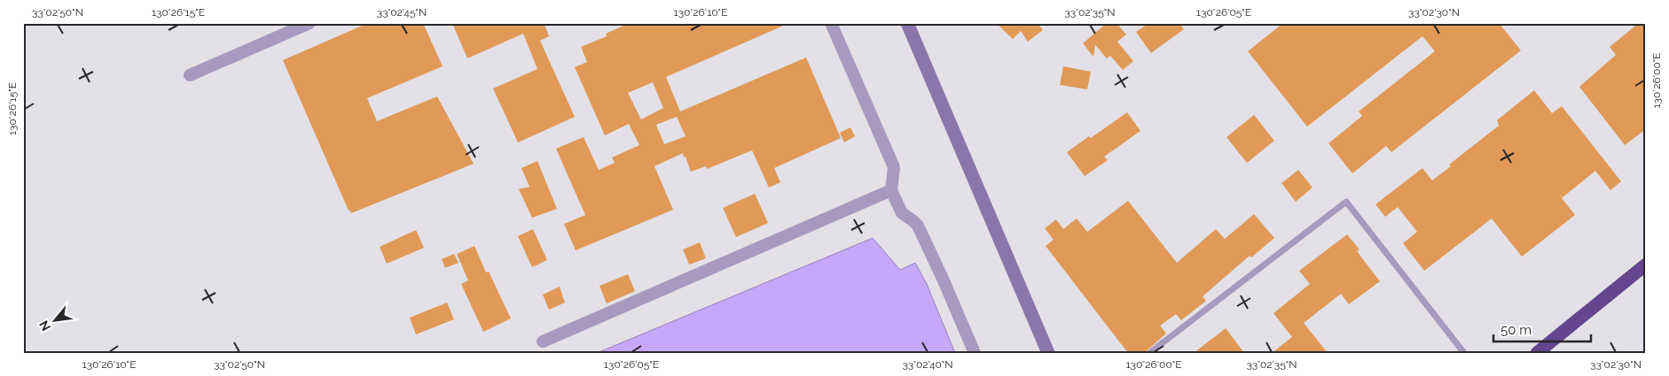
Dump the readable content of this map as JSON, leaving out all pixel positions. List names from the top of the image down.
{
  "scale_bar": "50 m",
  "north": "bottom left",
  "coordinates": [
    "33°02'50\"N",
    "130°26'15\"E",
    "33°02'45\"N",
    "130°26'10\"E",
    "33°02'35\"N",
    "130°26'05\"E",
    "33°02'30\"N",
    "130°26'00\"E",
    "33°02'40\"N"
  ]
}
